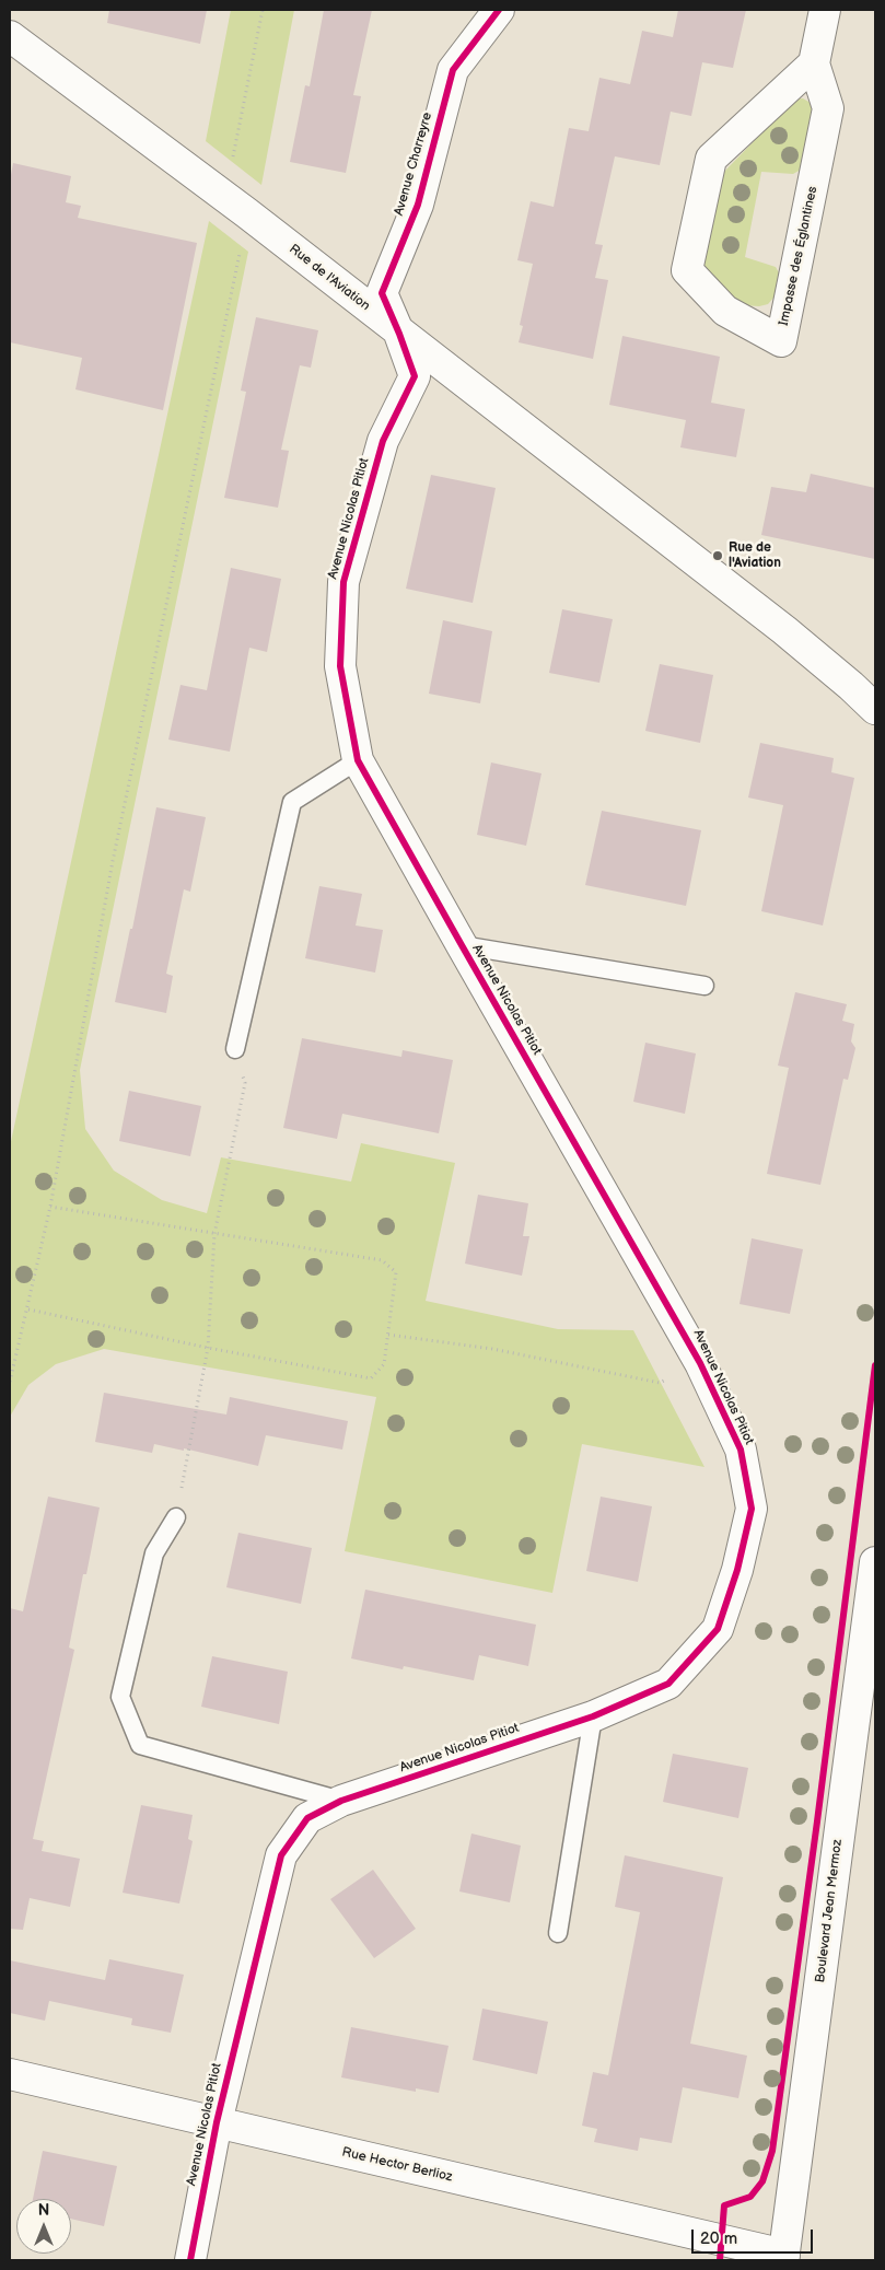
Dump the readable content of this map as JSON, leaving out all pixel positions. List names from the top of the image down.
{
  "streets": {
    "street": [
      "Avenue Charreyre",
      "Impasse des Églantines",
      "Rue de l'Aviation",
      "Avenue Nicolas Pitiot",
      "Boulevard Jean Mermoz",
      "Rue Hector Berlioz"
    ]
  },
  "crossings": [
    ["Avenue Charreyre", "Rue de l'Aviation"],
    ["Avenue Charreyre", "Avenue Nicolas Pitiot"],
    ["Rue de l'Aviation", "Avenue Nicolas Pitiot"],
    ["Avenue Nicolas Pitiot", "Rue Hector Berlioz"],
    ["Boulevard Jean Mermoz", "Rue Hector Berlioz"]
  ],
  "places": ["Rue de l'Aviation"],
  "scale_bar": "20 m",
  "north": "top"
}
